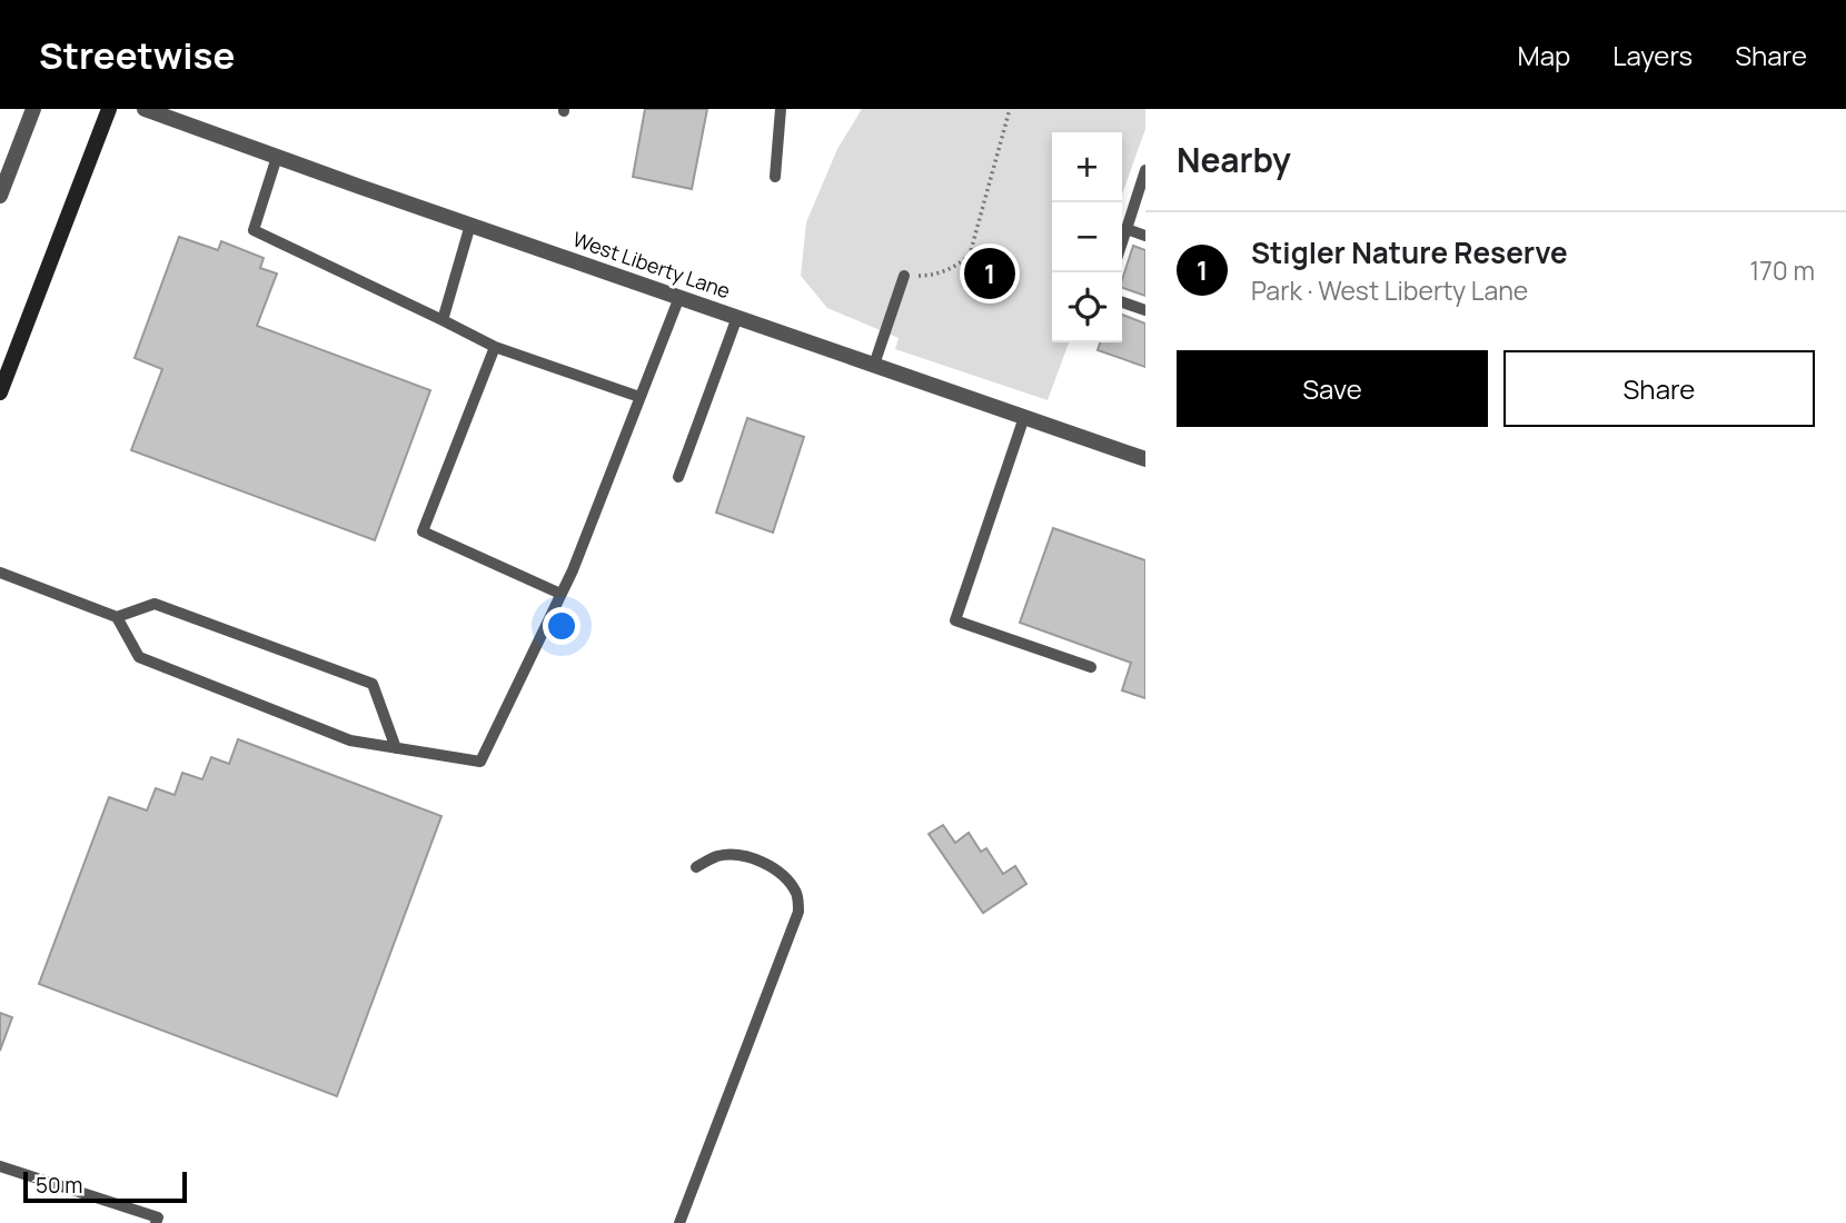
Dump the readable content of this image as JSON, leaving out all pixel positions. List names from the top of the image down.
{
  "streets": {
    "street": ["West Liberty Lane"]
  },
  "scale_bar": "50 m",
  "page": {
    "header": "Streetwise",
    "nav": ["Map", "Layers", "Share"],
    "heading": "Nearby",
    "map_buttons": ["+", "−"],
    "list": [
      {
        "mark": "1",
        "name": "Stigler Nature Reserve",
        "note": "Park · West Liberty Lane",
        "value": "170 m"
      }
    ],
    "pins": "1",
    "buttons": ["Save", "Share"],
    "scale": "50 m"
  }
}
